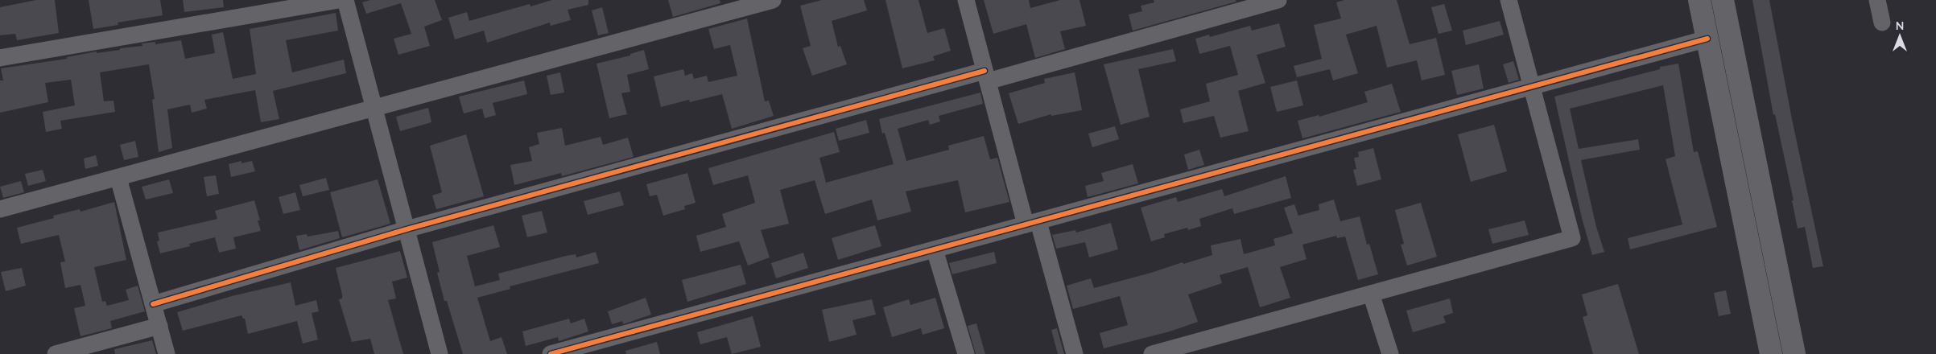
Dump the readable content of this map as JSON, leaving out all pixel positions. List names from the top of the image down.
{
  "north": "top"
}
